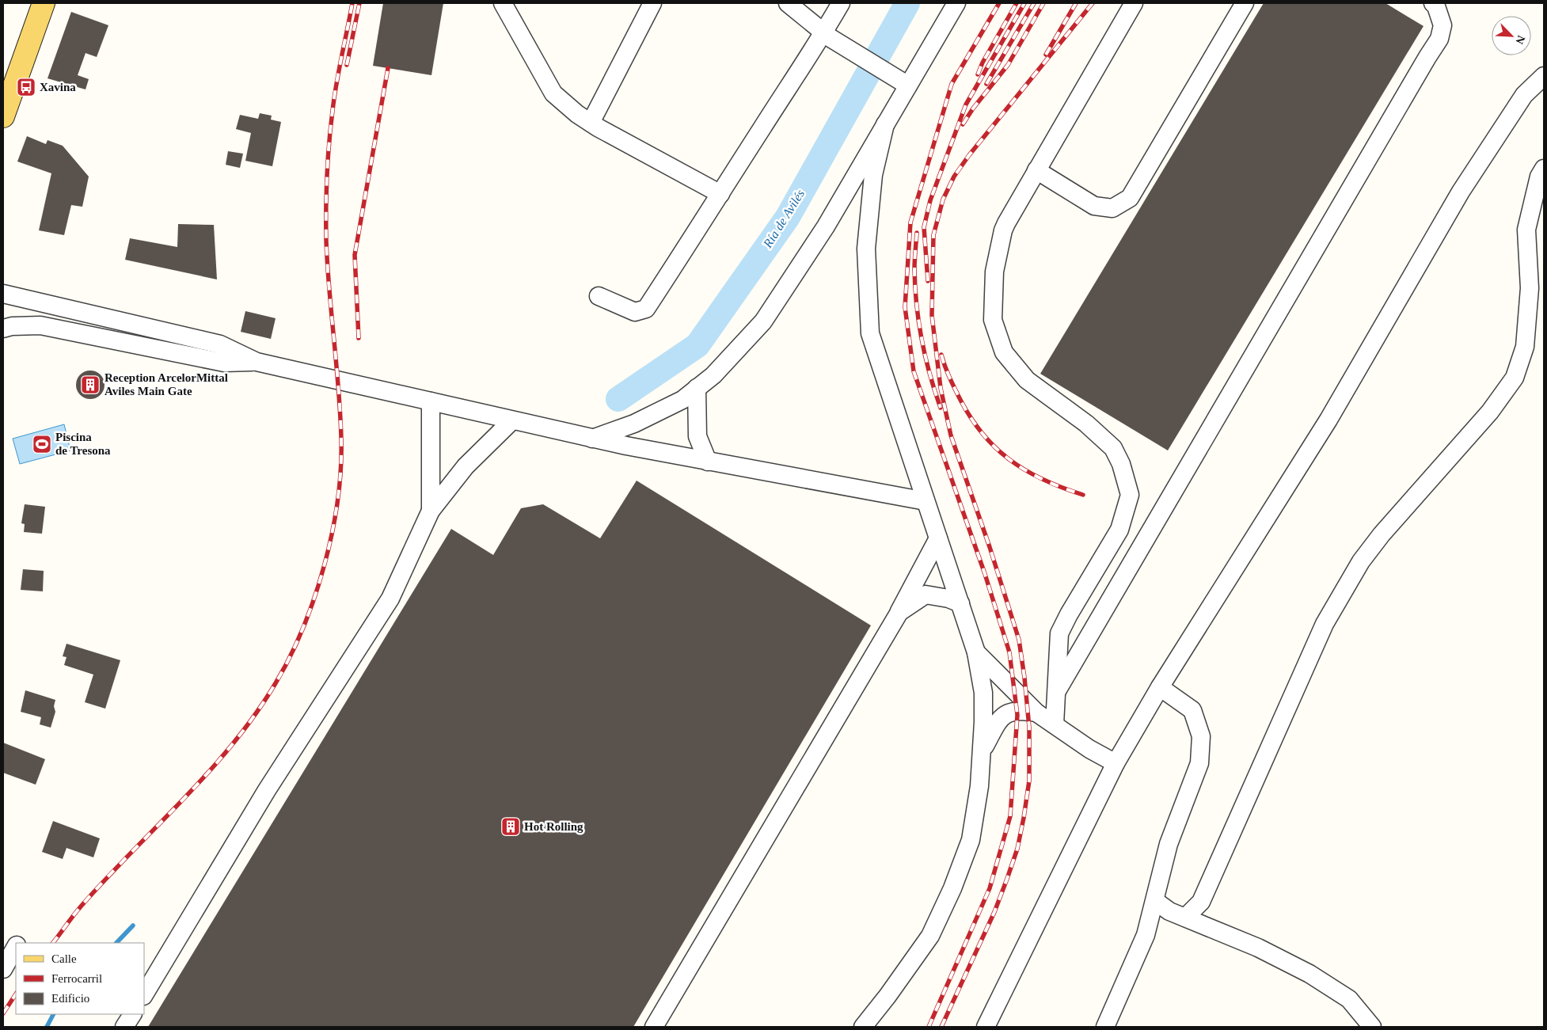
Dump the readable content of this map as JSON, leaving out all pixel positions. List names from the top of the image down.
{
  "water": ["Ría de Avilés"],
  "places": {
    "bus stop": ["Xavina"],
    "building": ["Reception ArcelorMittal Aviles Main Gate", "Hot Rolling"],
    "sports": ["Piscina de Tresona"]
  },
  "legend": ["Calle", "Ferrocarril", "Edificio"],
  "north": "bottom right"
}
